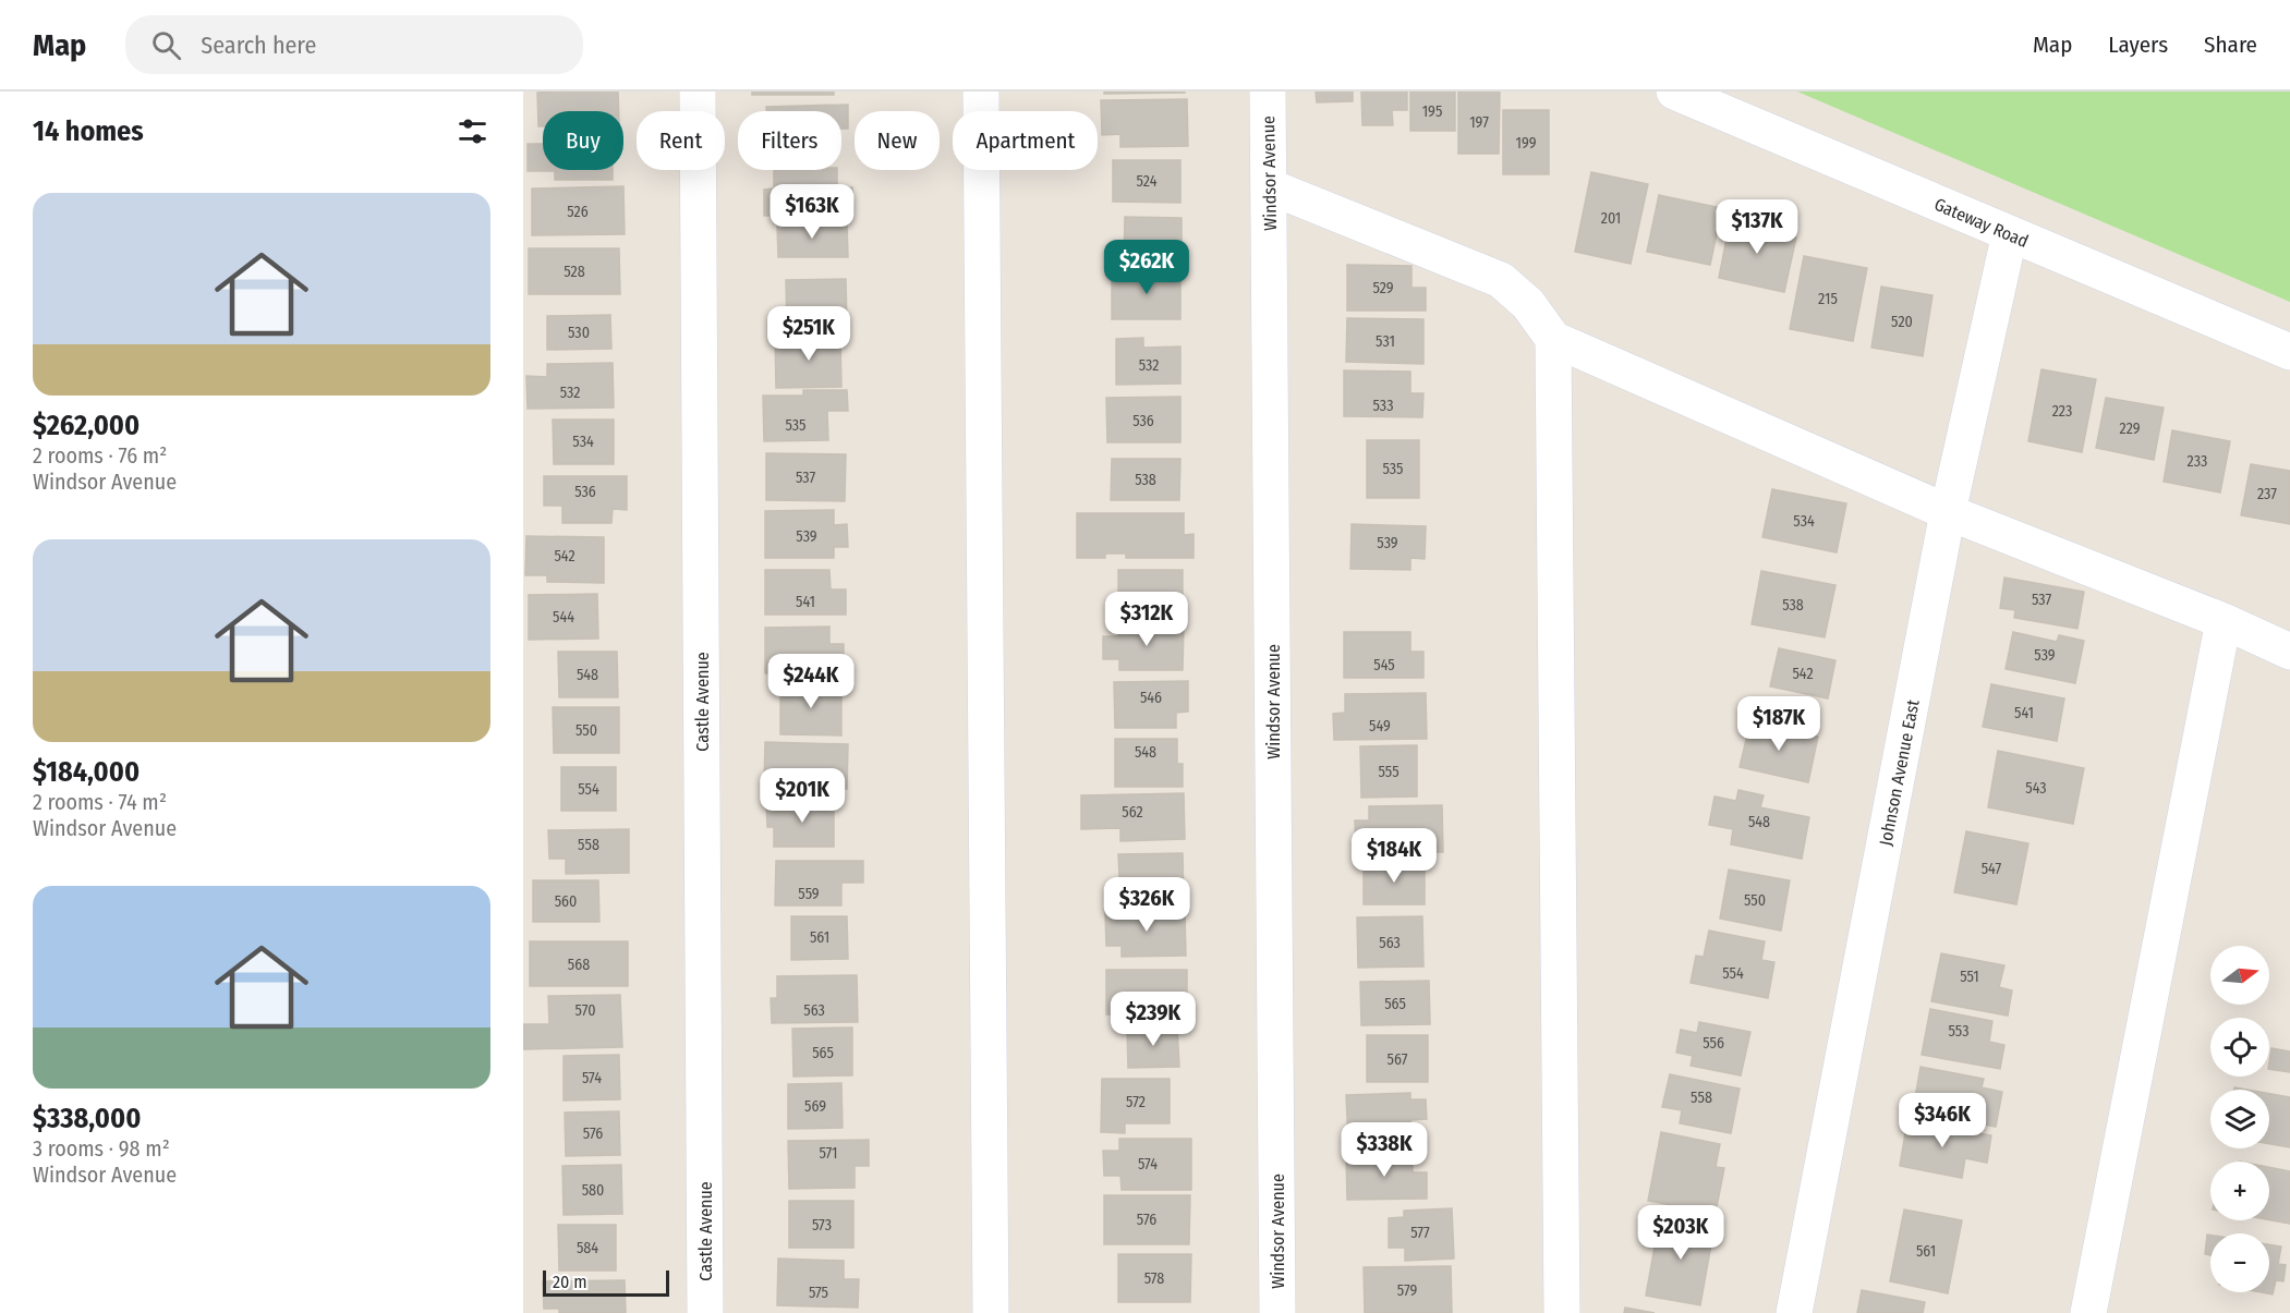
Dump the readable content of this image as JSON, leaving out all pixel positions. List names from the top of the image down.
{
  "streets": {
    "street": [
      "Windsor Avenue",
      "Gateway Road",
      "Castle Avenue",
      "Johnson Avenue East"
    ]
  },
  "crossings": [
    ["Gateway Road", "Johnson Avenue East"]
  ],
  "house_numbers": [
    "195",
    "197",
    "199",
    "524",
    "526",
    "201",
    "528",
    "529",
    "215",
    "520",
    "530",
    "531",
    "532",
    "532",
    "533",
    "223",
    "536",
    "535",
    "229",
    "534",
    "233",
    "535",
    "537",
    "538",
    "536",
    "237",
    "534",
    "539",
    "539",
    "542",
    "537",
    "541",
    "538",
    "544",
    "539",
    "545",
    "542",
    "548",
    "546",
    "541",
    "549",
    "550",
    "548",
    "555",
    "543",
    "554",
    "562",
    "548",
    "558",
    "547",
    "559",
    "550",
    "560",
    "561",
    "563",
    "568",
    "554",
    "551",
    "565",
    "570",
    "563",
    "553",
    "556",
    "565",
    "567",
    "574",
    "558",
    "572",
    "569",
    "576",
    "571",
    "574",
    "580",
    "576",
    "573",
    "577",
    "584",
    "561",
    "578",
    "579",
    "575"
  ],
  "scale_bar": "20 m",
  "north": "right",
  "page": {
    "header": "Map",
    "search": "Search here",
    "nav": ["Map", "Layers", "Share"],
    "heading": "14 homes",
    "chip": [
      "Buy",
      "Rent",
      "Filters",
      "New",
      "Apartment"
    ],
    "list": [
      {
        "name": "$262,000",
        "note": "2 rooms · 76 m² · Windsor Avenue"
      },
      {
        "name": "$184,000",
        "note": "2 rooms · 74 m² · Windsor Avenue"
      },
      {
        "name": "$338,000",
        "note": "3 rooms · 98 m² · Windsor Avenue"
      }
    ],
    "price": [
      "$163K",
      "$137K",
      "$262K",
      "$251K",
      "$312K",
      "$244K",
      "$187K",
      "$201K",
      "$184K",
      "$326K",
      "$239K",
      "$346K",
      "$338K",
      "$203K"
    ],
    "map_buttons": ["+", "−"],
    "scale": "20 m"
  }
}
